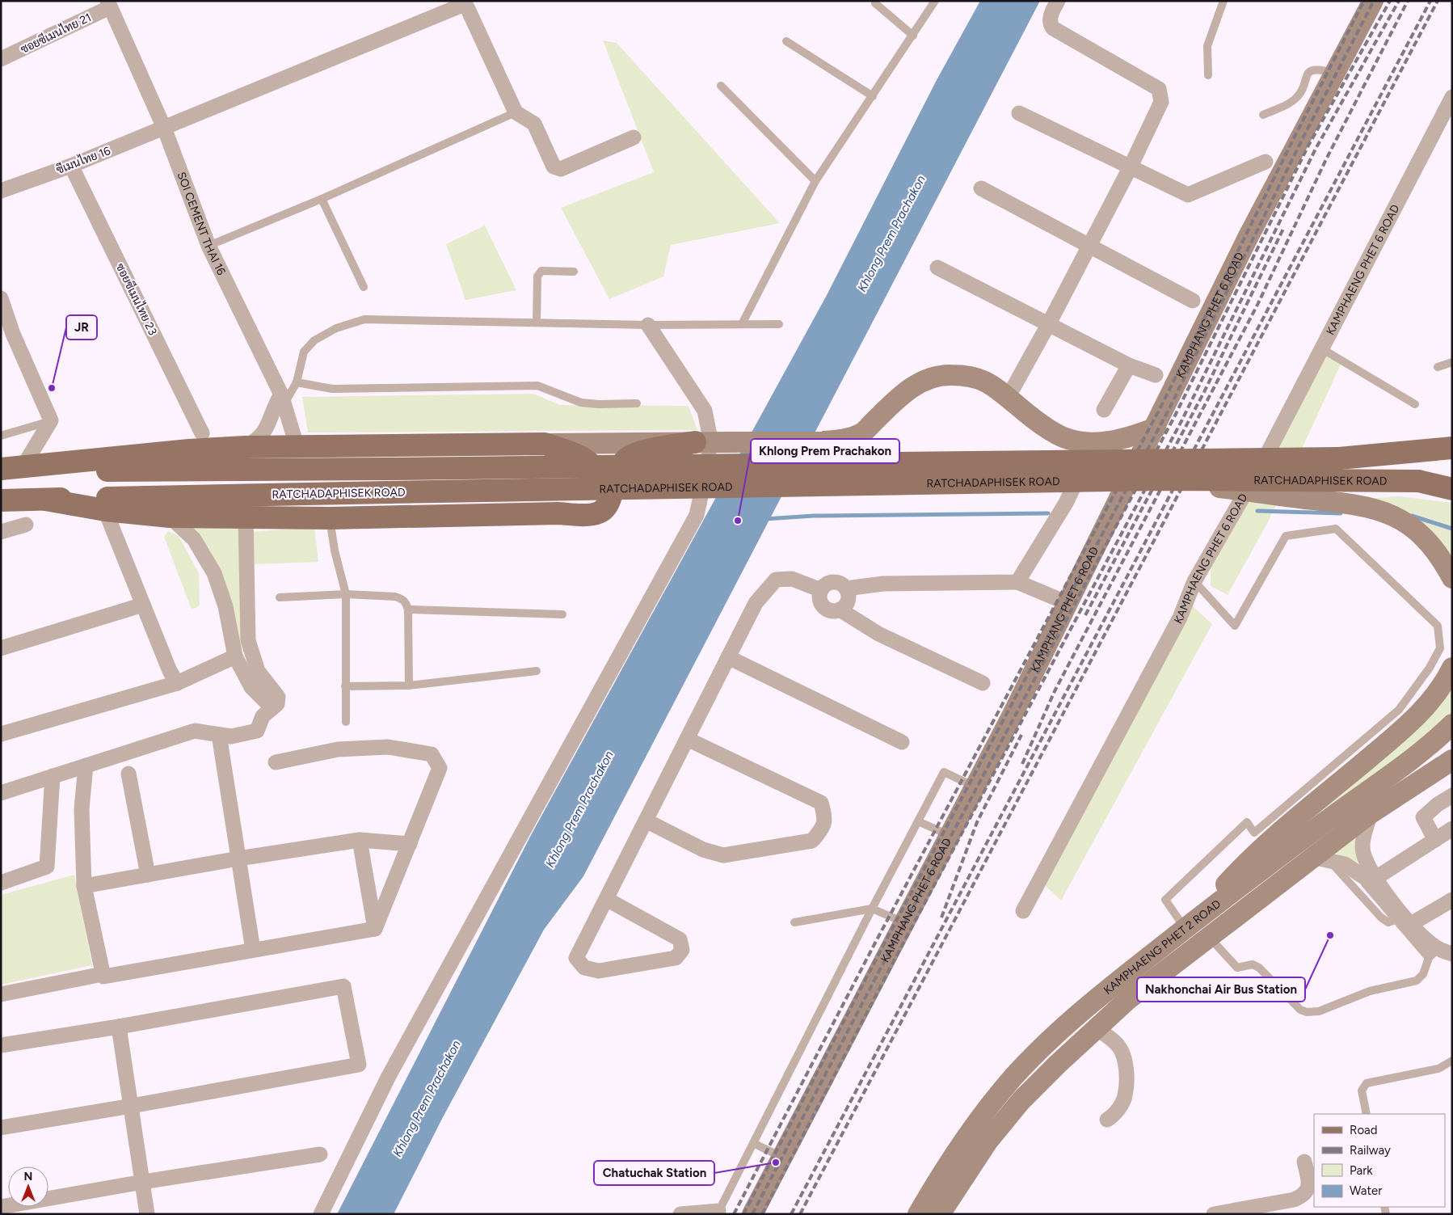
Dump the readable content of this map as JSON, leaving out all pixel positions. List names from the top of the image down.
{
  "streets": {
    "main road": ["KAMPHANG PHET 6 ROAD", "RATCHADAPHISEK ROAD", "KAMPHAENG PHET 2 ROAD"],
    "street": [
      "ซอยซีเมนไทย 21",
      "ซีเมนไทย 16",
      "SOI CEMENT THAI 16",
      "KAMPHAENG PHET 6 ROAD",
      "ซอยซีเมนไทย 23"
    ]
  },
  "crossings": [
    ["ซอยซีเมนไทย 21", "SOI CEMENT THAI 16"],
    ["ซีเมนไทย 16", "SOI CEMENT THAI 16"],
    ["ซีเมนไทย 16", "ซอยซีเมนไทย 23"]
  ],
  "water": ["Khlong Prem Prachakon"],
  "places": [
    "JR",
    "Khlong Prem Prachakon",
    "Nakhonchai Air Bus Station",
    "Chatuchak Station"
  ],
  "legend": [
    "Road",
    "Railway",
    "Park",
    "Water"
  ],
  "north": "top"
}
